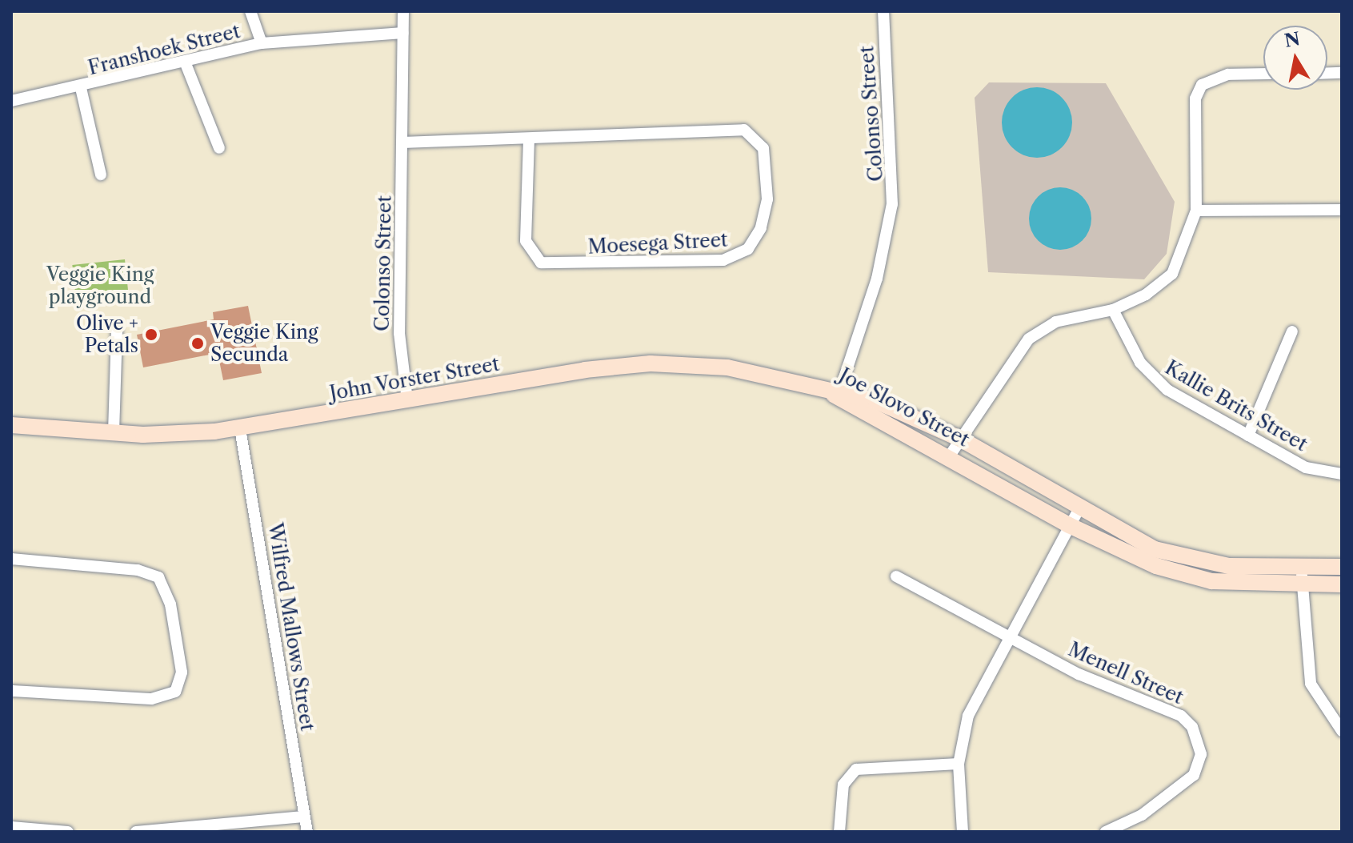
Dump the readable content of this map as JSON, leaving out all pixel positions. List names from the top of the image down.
{
  "streets": {
    "street": [
      "Franshoek Street",
      "Colonso Street",
      "Moesega Street",
      "John Vorster Street",
      "Kallie Brits Street",
      "Joe Slovo Street",
      "Wilfred Mallows Street",
      "Menell Street"
    ]
  },
  "crossings": [
    ["Franshoek Street", "Colonso Street"],
    ["Colonso Street", "Moesega Street"],
    ["Colonso Street", "John Vorster Street"],
    ["Colonso Street", "Joe Slovo Street"],
    ["John Vorster Street", "Joe Slovo Street"],
    ["John Vorster Street", "Wilfred Mallows Street"]
  ],
  "parks": ["Veggie King playground"],
  "places": ["Olive + Petals", "Veggie King Secunda"],
  "north": "top"
}
